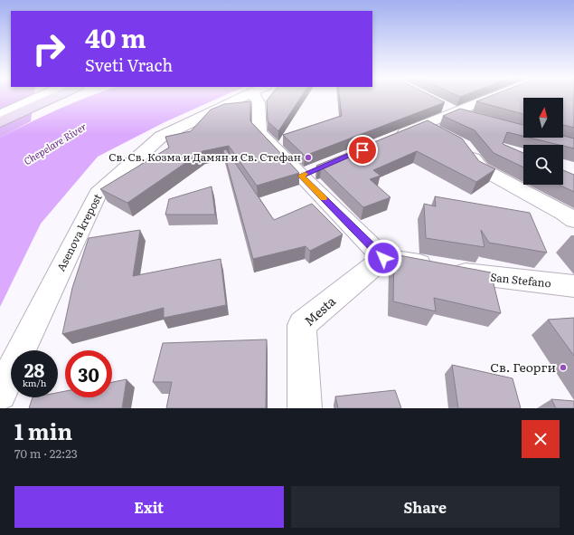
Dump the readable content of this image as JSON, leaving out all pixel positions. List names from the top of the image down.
{
  "streets": {
    "street": ["Asenova krepost", "San Stefano", "Mesta"]
  },
  "crossings": [
    ["San Stefano", "Mesta"]
  ],
  "water": ["Chepelare River"],
  "places": ["Св. Св. Козма и Дамян и Св. Стефан", "Св. Георги"],
  "north": "top",
  "page": {
    "turn": ["40 m", "Sveti Vrach"],
    "speed": "28 km/h",
    "limit": "30",
    "heading": ["1 min", "70 m · 22:23"],
    "buttons": ["Exit", "Share"]
  }
}
